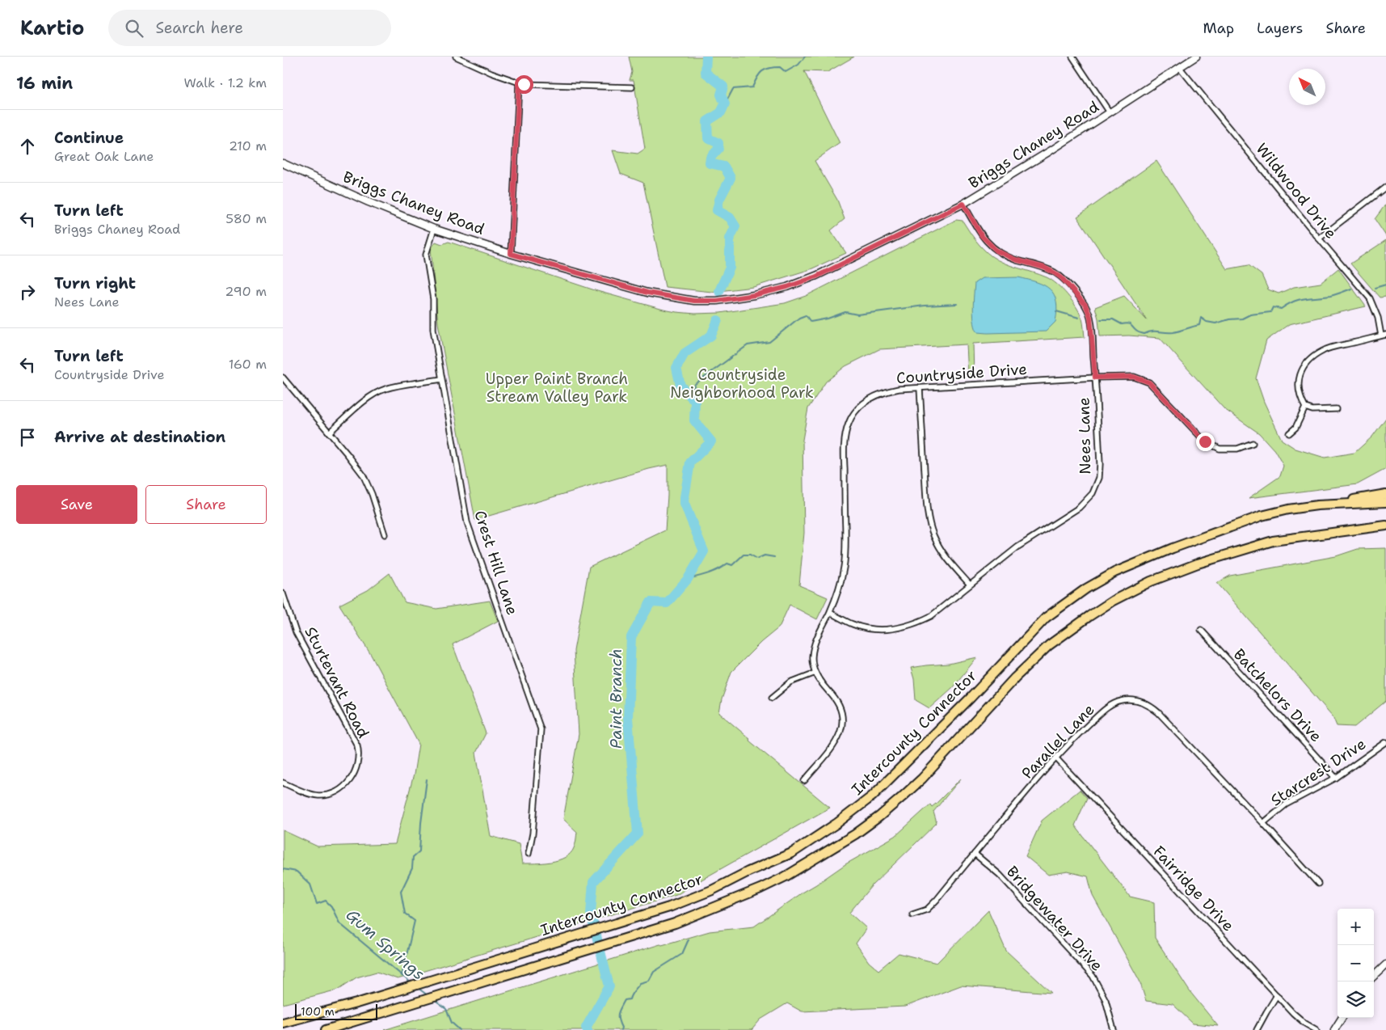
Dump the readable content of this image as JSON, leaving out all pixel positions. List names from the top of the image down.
{
  "streets": {
    "highway": ["Intercounty Connector"],
    "main road": ["Briggs Chaney Road"],
    "street": [
      "Wildwood Drive",
      "Countryside Drive",
      "Nees Lane",
      "Crest Hill Lane",
      "Sturtevant Road",
      "Batchelors Drive",
      "Parallel Lane",
      "Starcrest Drive",
      "Fairridge Drive",
      "Bridgewater Drive"
    ]
  },
  "crossings": [
    ["Briggs Chaney Road", "Wildwood Drive"],
    ["Briggs Chaney Road", "Nees Lane"],
    ["Briggs Chaney Road", "Crest Hill Lane"],
    ["Countryside Drive", "Nees Lane"],
    ["Batchelors Drive", "Starcrest Drive"],
    ["Parallel Lane", "Starcrest Drive"],
    ["Parallel Lane", "Fairridge Drive"],
    ["Parallel Lane", "Bridgewater Drive"]
  ],
  "water": ["Paint Branch", "Gum Springs"],
  "parks": ["Countryside Neighborhood Park", "Upper Paint Branch Stream Valley Park"],
  "scale_bar": "100 m",
  "north": "top left",
  "page": {
    "header": "Kartio",
    "search": "Search here",
    "nav": ["Map", "Layers", "Share"],
    "heading": ["16 min", "Walk · 1.2 km"],
    "list": [
      ["Continue", "Great Oak Lane", "210 m"],
      ["Turn left", "Briggs Chaney Road", "580 m"],
      ["Turn right", "Nees Lane", "290 m"],
      ["Turn left", "Countryside Drive", "160 m"],
      "Arrive at destination"
    ],
    "buttons": ["Save", "Share"],
    "map_buttons": ["+", "−"],
    "scale": "100 m"
  }
}
